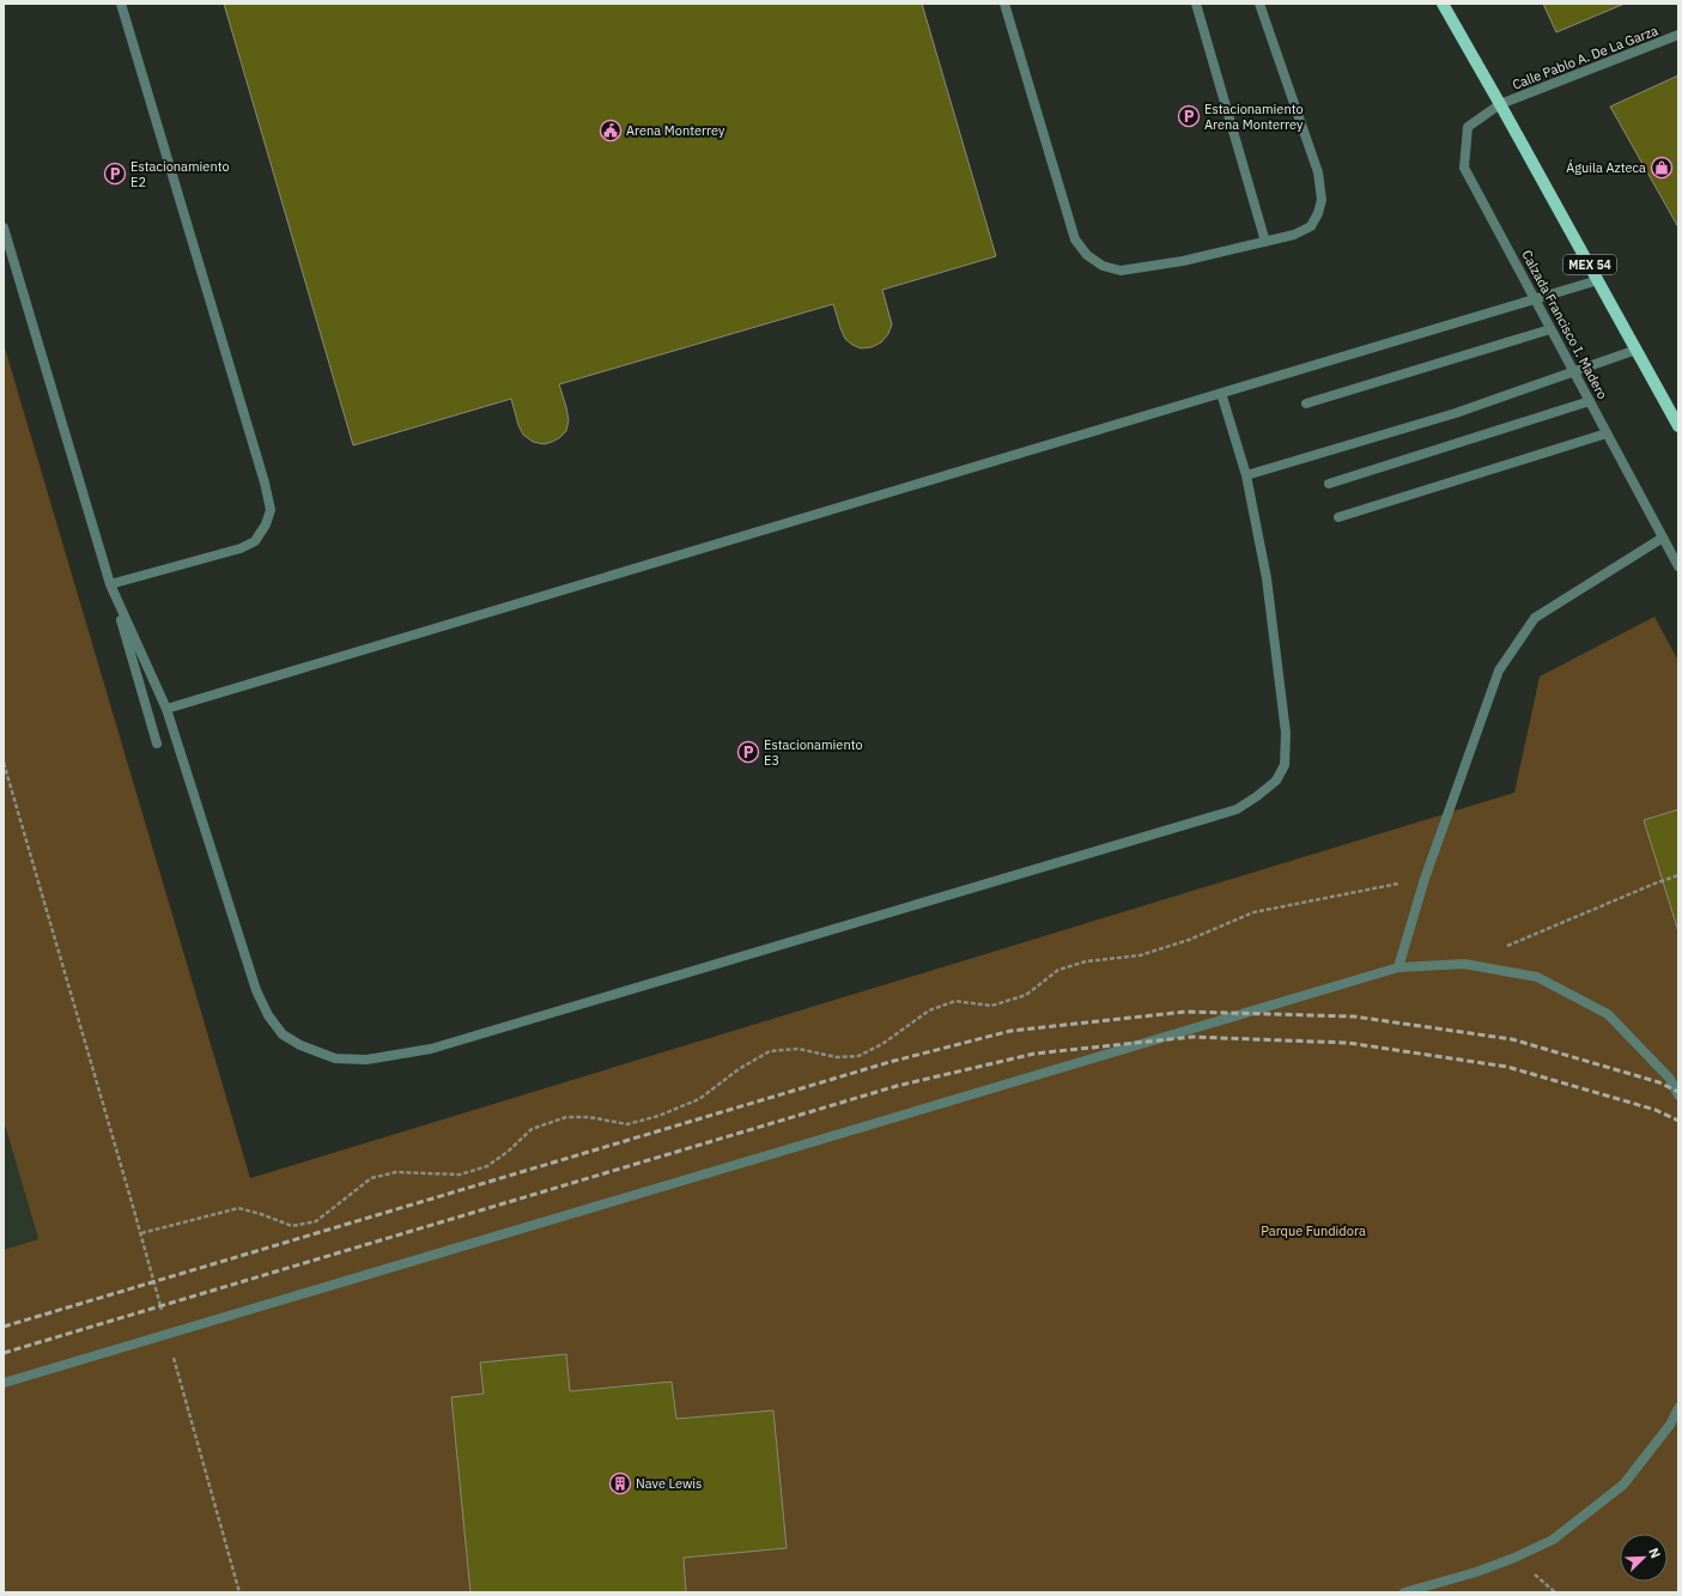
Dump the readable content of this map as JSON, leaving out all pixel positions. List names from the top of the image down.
{
  "streets": {
    "main road": ["MEX 54"],
    "street": ["Calle Pablo A. De La Garza", "Calzada Francisco I. Madero"]
  },
  "crossings": [
    ["Calle Pablo A. De La Garza", "MEX 54"],
    ["Calle Pablo A. De La Garza", "Calzada Francisco I. Madero"],
    ["MEX 54", "Calzada Francisco I. Madero"]
  ],
  "parks": ["Parque Fundidora"],
  "places": {
    "parking": ["Estacionamiento Arena Monterrey", "Estacionamiento E2", "Estacionamiento E3"],
    "public building": ["Arena Monterrey"],
    "shop": ["Águila Azteca"],
    "building": ["Nave Lewis"]
  },
  "north": "top right"
}
